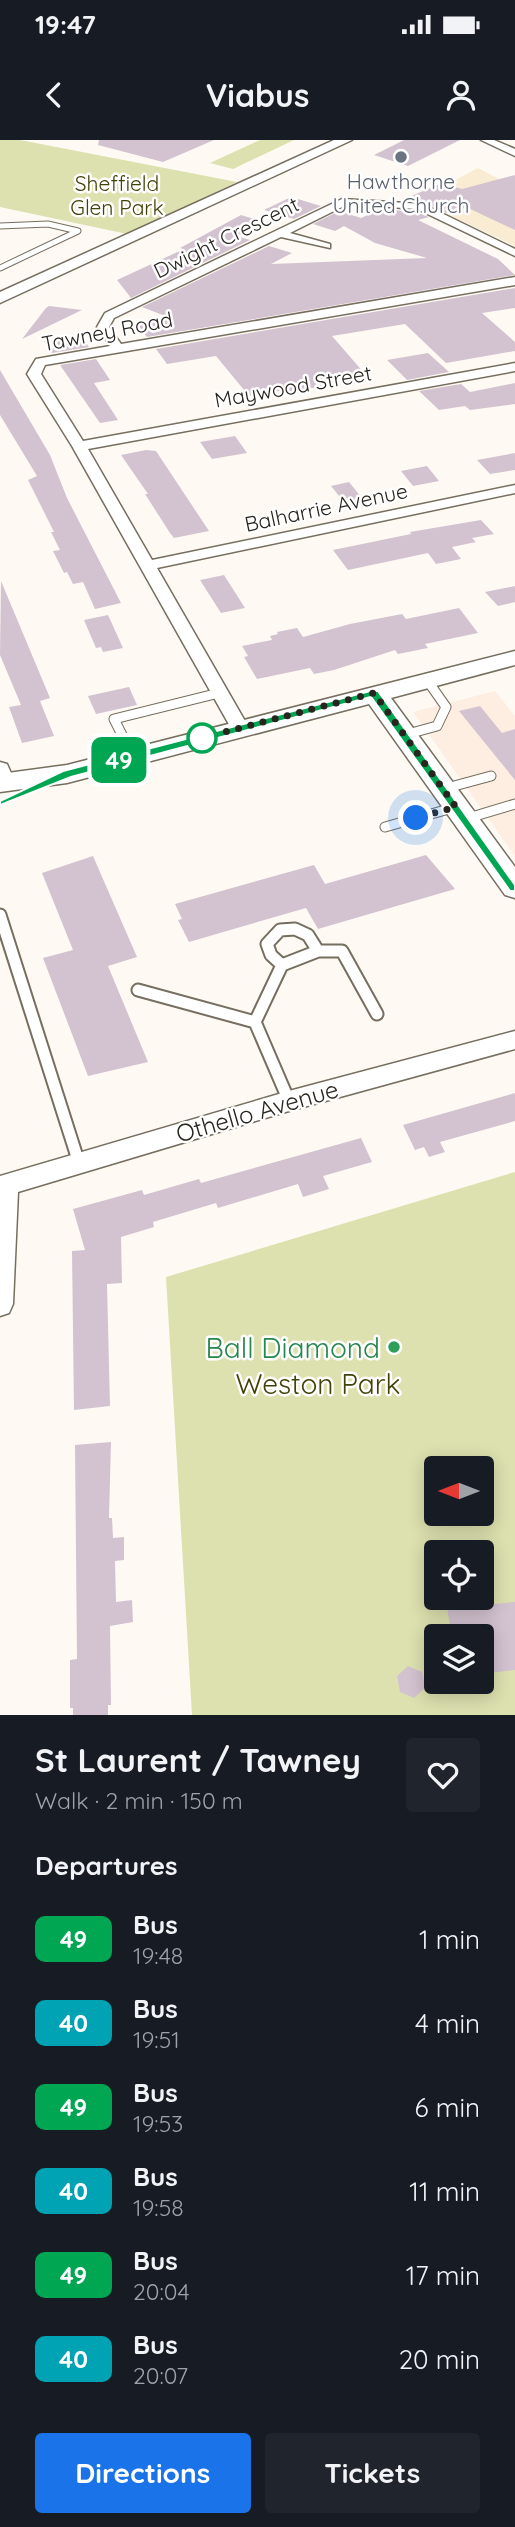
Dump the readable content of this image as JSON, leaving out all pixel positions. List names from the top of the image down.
{
  "streets": {
    "street": [
      "Dwight Crescent",
      "Tawney Road",
      "Maywood Street",
      "Balharrie Avenue",
      "Othello Avenue"
    ]
  },
  "crossings": [
    ["Dwight Crescent", "Tawney Road"],
    ["Tawney Road", "Maywood Street"],
    ["Tawney Road", "Balharrie Avenue"]
  ],
  "parks": ["Sheffield Glen Park", "Weston Park"],
  "places": ["Hawthorne United Church", "Ball Diamond"],
  "lines": ["bus line 49"],
  "north": "left",
  "page": {
    "status": "19:47",
    "header": "Viabus",
    "on_map": "49",
    "heading": [
      ["St Laurent / Tawney", "Walk · 2 min · 150 m"],
      "Departures"
    ],
    "list": [
      {
        "mark": "49",
        "name": "Bus",
        "note": "19:48",
        "value": "1 min"
      },
      {
        "mark": "40",
        "name": "Bus",
        "note": "19:51",
        "value": "4 min"
      },
      {
        "mark": "49",
        "name": "Bus",
        "note": "19:53",
        "value": "6 min"
      },
      {
        "mark": "40",
        "name": "Bus",
        "note": "19:58",
        "value": "11 min"
      },
      {
        "mark": "49",
        "name": "Bus",
        "note": "20:04",
        "value": "17 min"
      },
      {
        "mark": "40",
        "name": "Bus",
        "note": "20:07",
        "value": "20 min"
      }
    ],
    "buttons": ["Directions", "Tickets"]
  }
}
